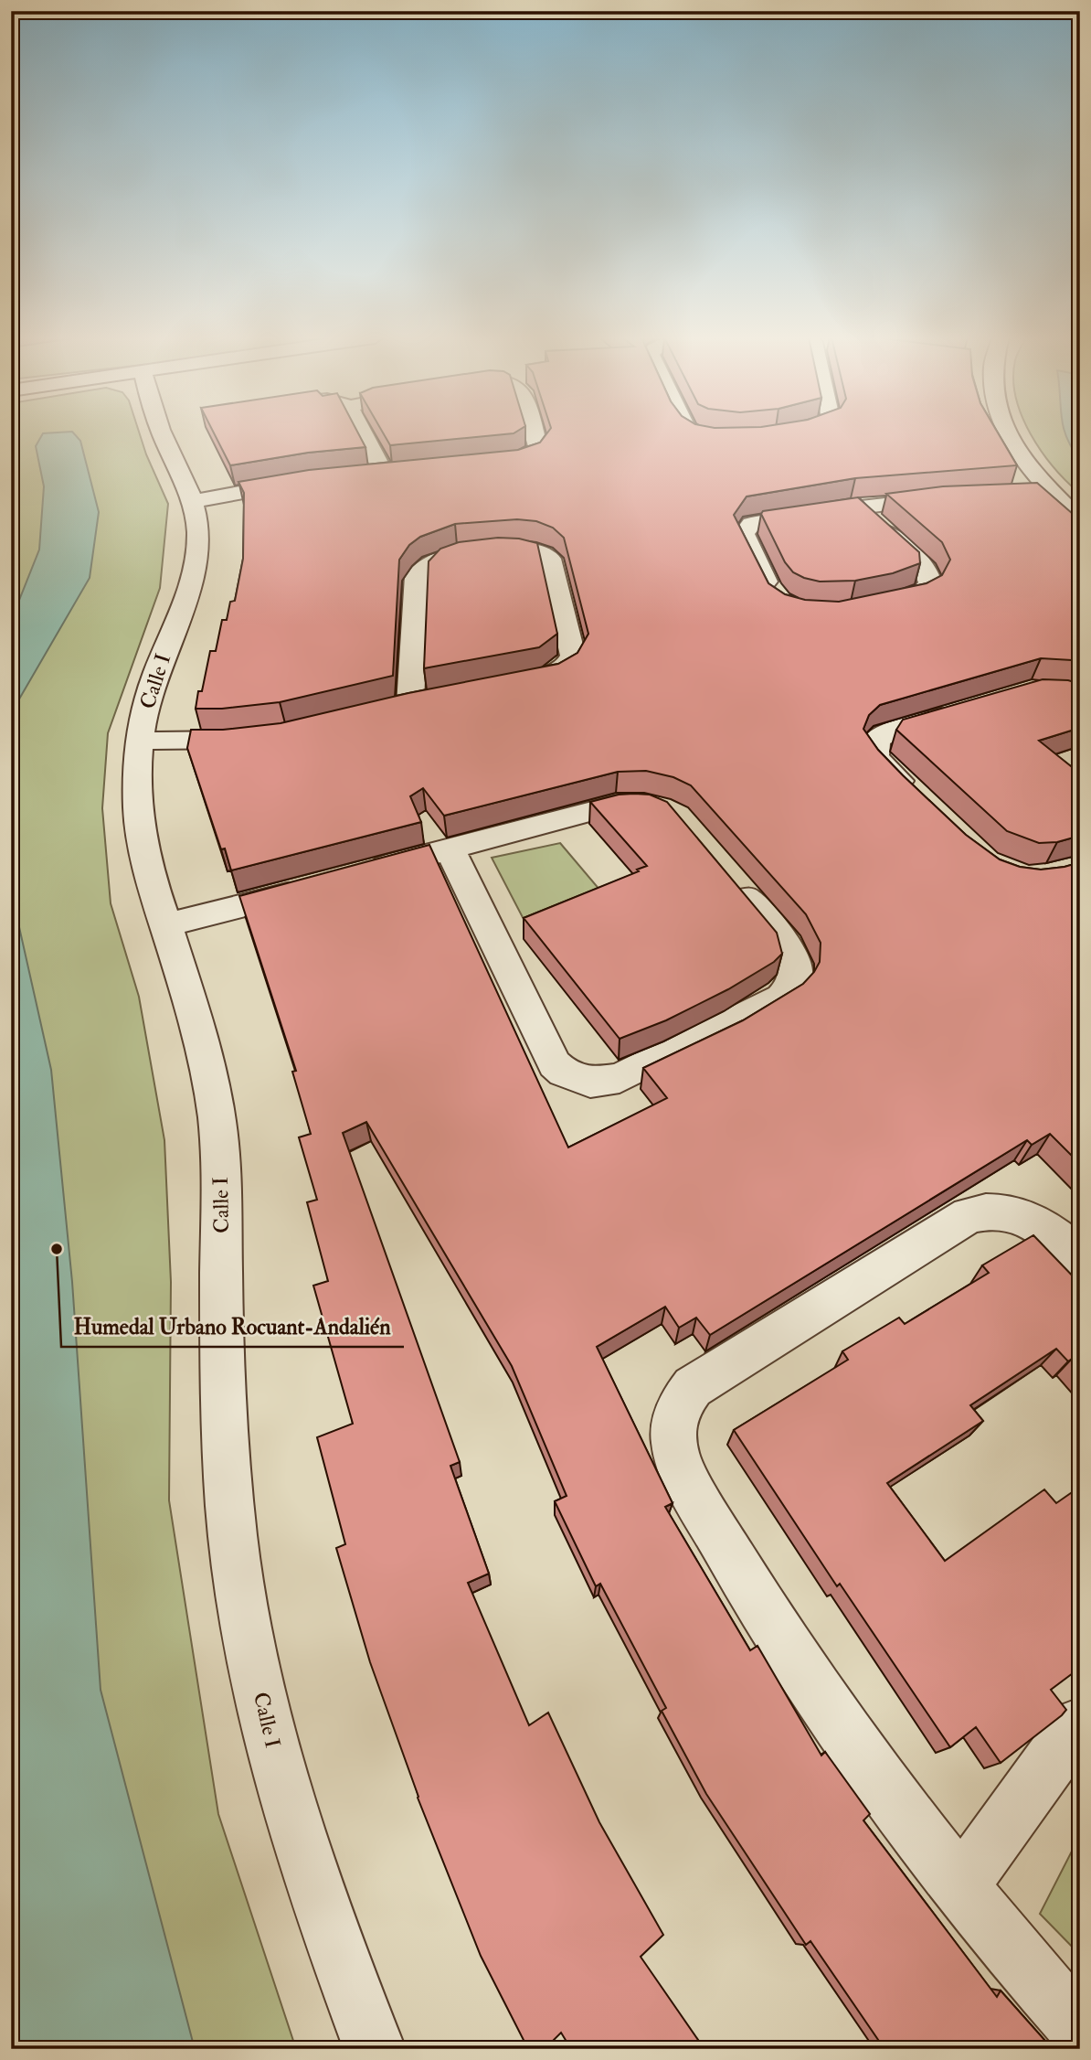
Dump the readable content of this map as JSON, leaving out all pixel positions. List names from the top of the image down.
{
  "streets": {
    "street": ["Calle I"]
  },
  "places": ["Humedal Urbano Rocuant-Andalién"]
}
